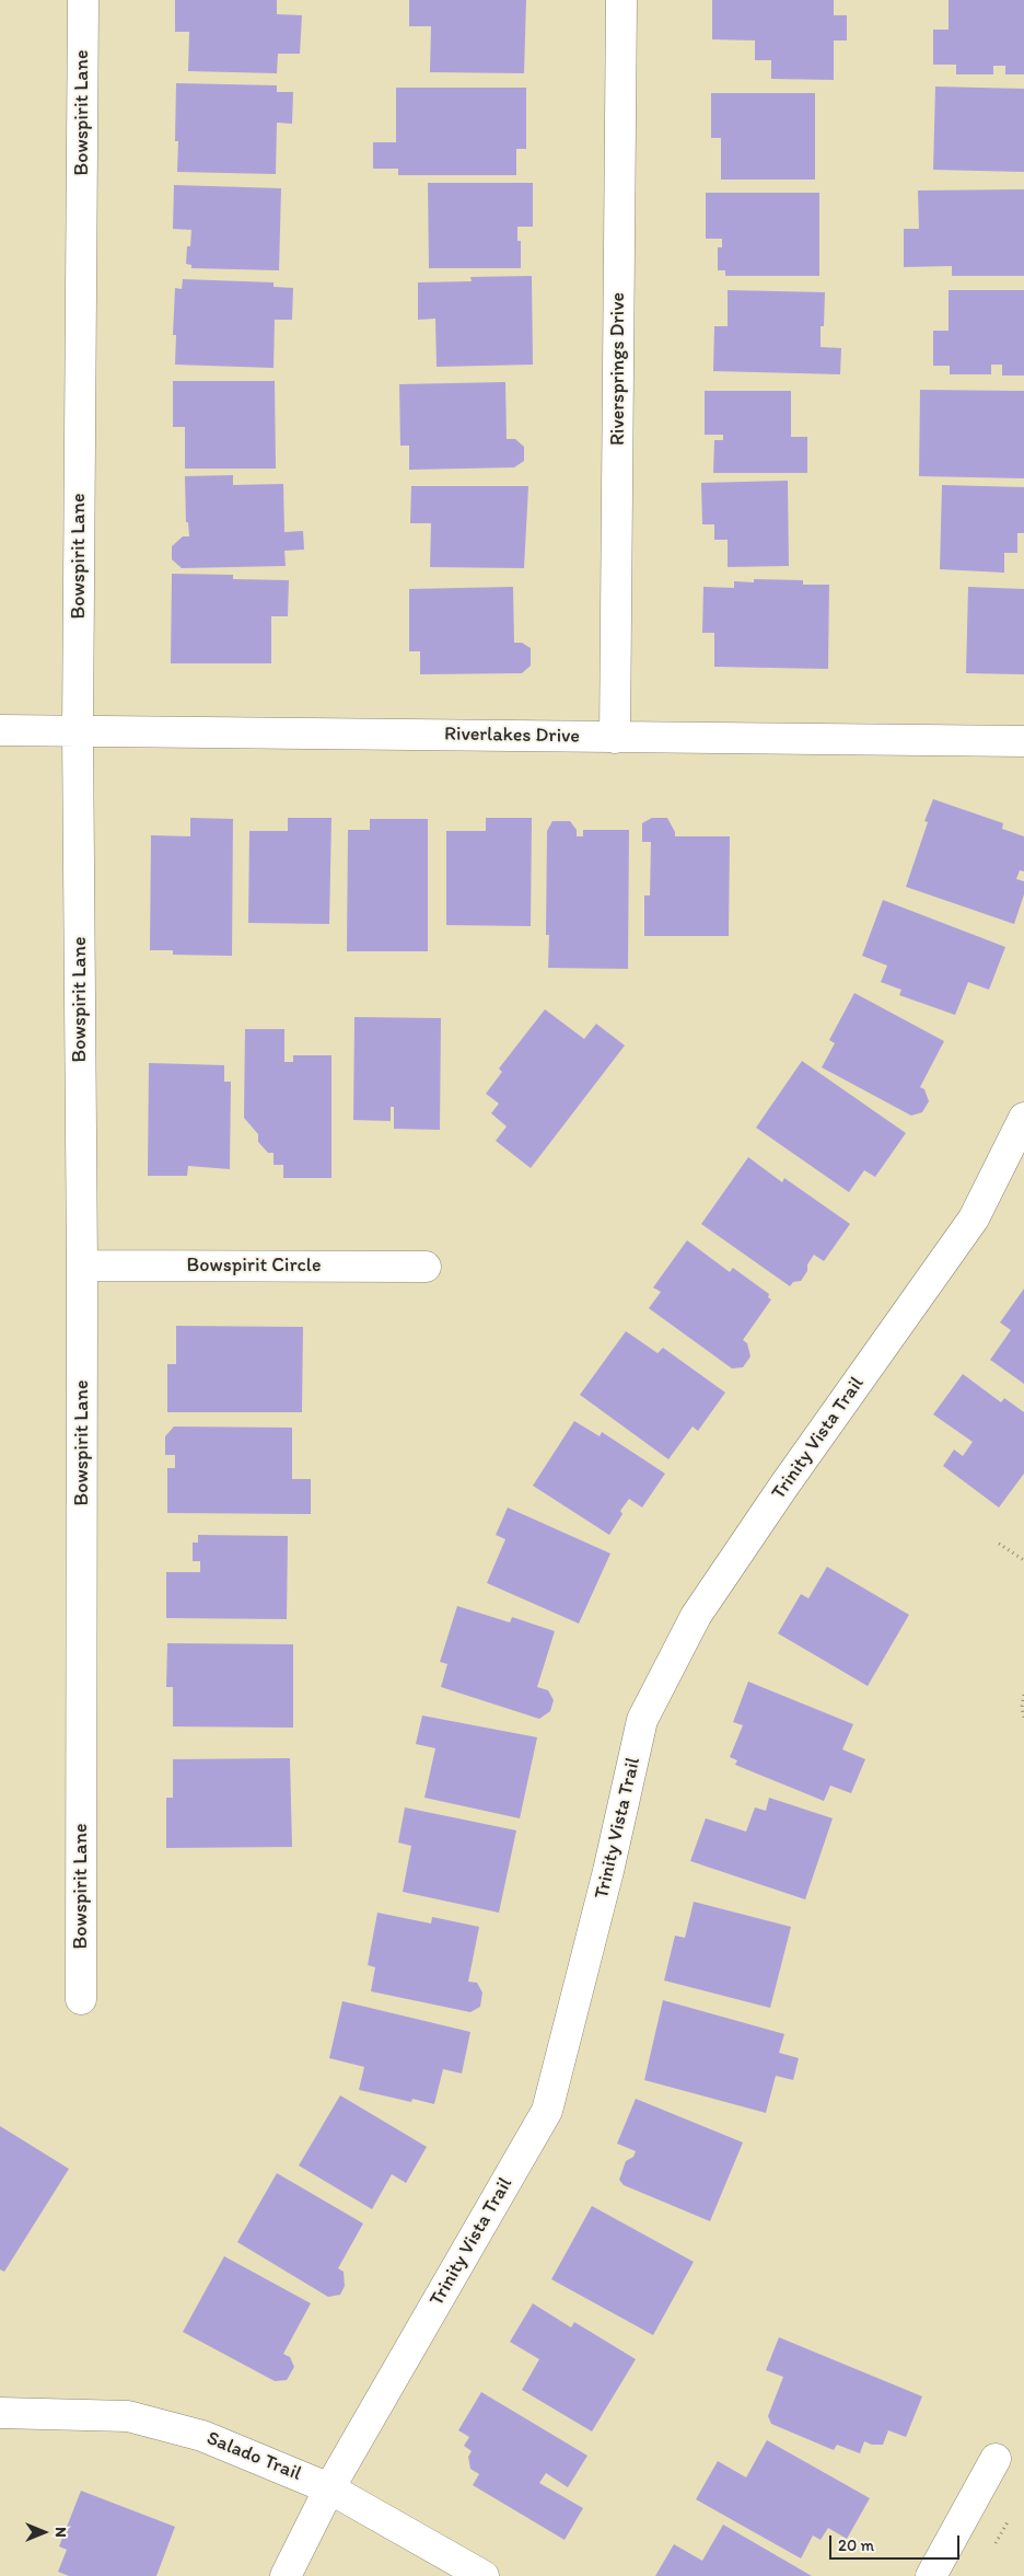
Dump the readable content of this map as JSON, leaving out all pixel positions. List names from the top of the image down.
{
  "streets": {
    "street": [
      "Bowspirit Lane",
      "Riversprings Drive",
      "Riverlakes Drive",
      "Bowspirit Circle",
      "Trinity Vista Trail",
      "Salado Trail"
    ]
  },
  "crossings": [
    ["Bowspirit Lane", "Riverlakes Drive"],
    ["Bowspirit Lane", "Bowspirit Circle"],
    ["Riversprings Drive", "Riverlakes Drive"],
    ["Trinity Vista Trail", "Salado Trail"]
  ],
  "scale_bar": "20 m",
  "north": "right"
}
